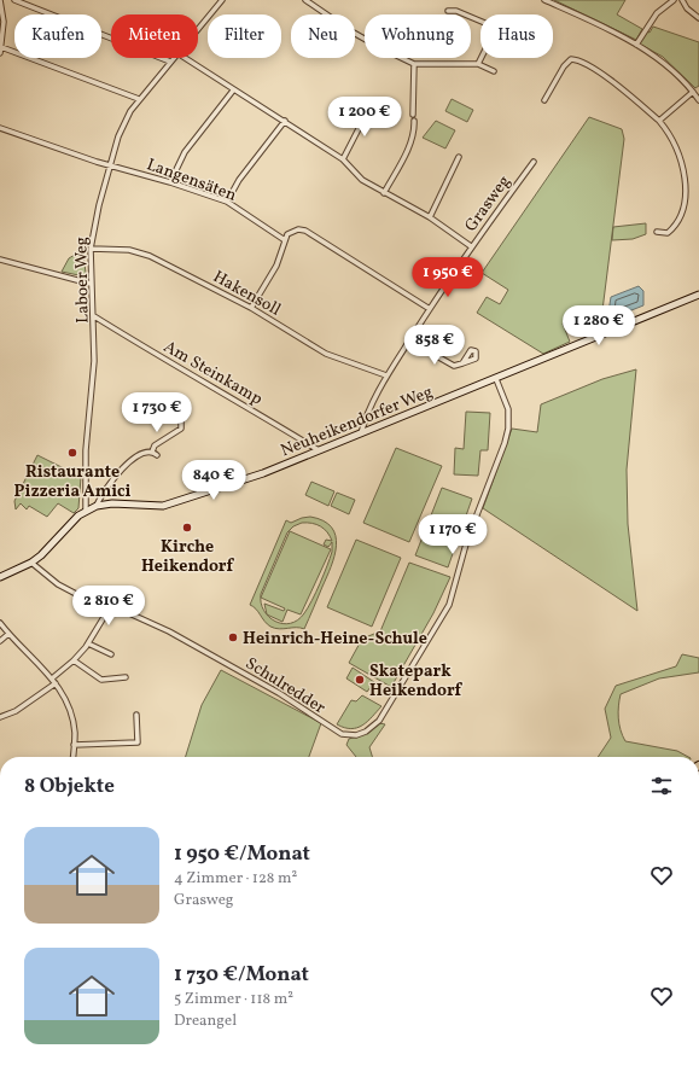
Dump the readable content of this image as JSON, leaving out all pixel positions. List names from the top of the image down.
{
  "streets": {
    "street": [
      "Langensäten",
      "Grasweg",
      "Laboer Weg",
      "Hakensoll",
      "Am Steinkamp",
      "Neuheikendorfer Weg",
      "Schulredder"
    ]
  },
  "crossings": [
    ["Langensäten", "Laboer Weg"],
    ["Grasweg", "Hakensoll"],
    ["Grasweg", "Neuheikendorfer Weg"],
    ["Laboer Weg", "Hakensoll"],
    ["Laboer Weg", "Am Steinkamp"],
    ["Am Steinkamp", "Neuheikendorfer Weg"],
    ["Neuheikendorfer Weg", "Schulredder"]
  ],
  "places": [
    "Ristaurante Pizzeria Amici",
    "Kirche Heikendorf",
    "Heinrich-Heine-Schule",
    "Skatepark Heikendorf"
  ],
  "page": {
    "chip": [
      "Kaufen",
      "Mieten",
      "Filter",
      "Neu",
      "Wohnung",
      "Haus"
    ],
    "price": [
      "1 200 €",
      "1 950 €",
      "1 280 €",
      "858 €",
      "1 730 €",
      "840 €",
      "1 170 €",
      "2 810 €"
    ],
    "heading": "8 Objekte",
    "list": [
      {
        "name": "1 950 €/Monat",
        "note": "4 Zimmer · 128 m² · Grasweg"
      },
      {
        "name": "1 730 €/Monat",
        "note": "5 Zimmer · 118 m² · Dreangel"
      }
    ]
  }
}
